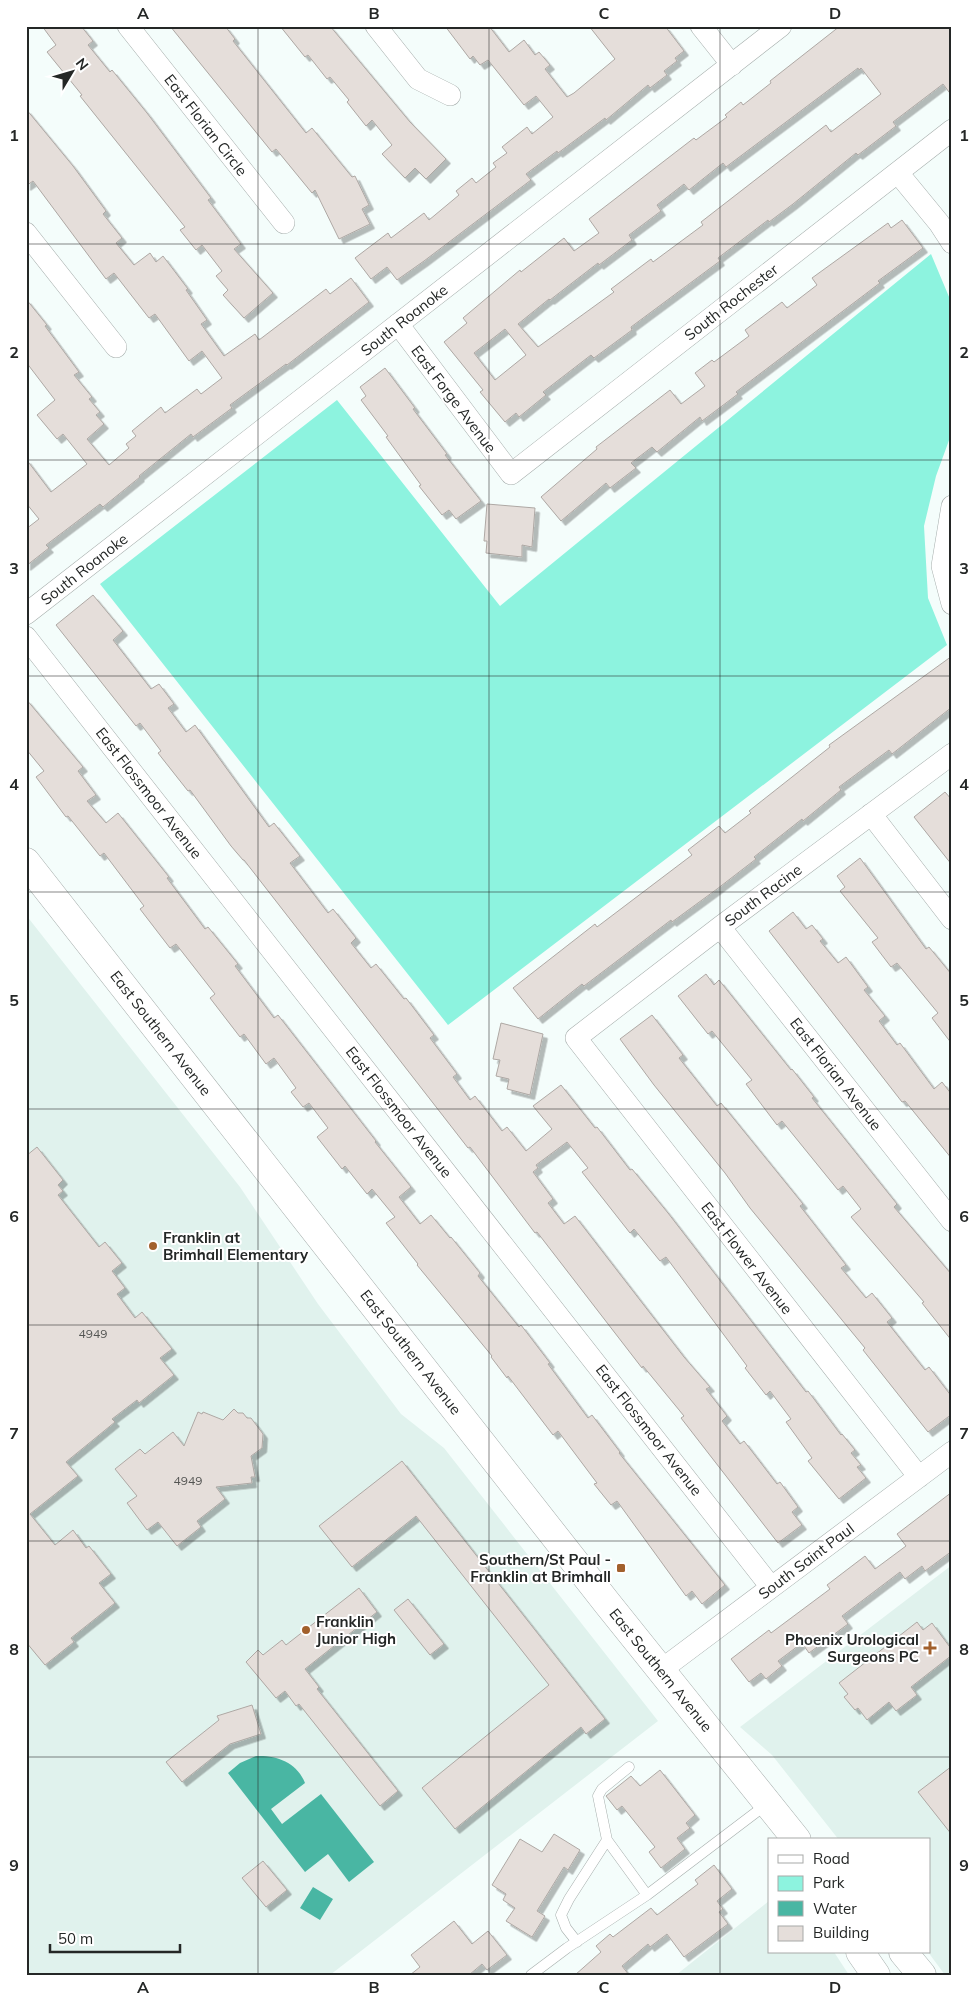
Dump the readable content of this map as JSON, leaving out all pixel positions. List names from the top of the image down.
{
  "streets": {
    "main road": ["East Southern Avenue"],
    "street": [
      "East Florian Circle",
      "South Rochester",
      "South Roanoke",
      "East Forge Avenue",
      "East Flossmoor Avenue",
      "South Racine",
      "East Florian Avenue",
      "East Flower Avenue",
      "South Saint Paul"
    ]
  },
  "crossings": [
    ["South Rochester", "East Forge Avenue"],
    ["South Roanoke", "East Forge Avenue"],
    ["East Flossmoor Avenue", "South Saint Paul"],
    ["South Racine", "East Florian Avenue"],
    ["South Racine", "East Flower Avenue"],
    ["East Southern Avenue", "South Saint Paul"],
    ["East Flower Avenue", "South Saint Paul"]
  ],
  "places": {
    "other": ["Franklin at Brimhall Elementary", "Franklin Junior High"],
    "transit": ["Southern/St Paul - Franklin at Brimhall"],
    "health": ["Phoenix Urological Surgeons PC"]
  },
  "house_numbers": ["4949", "4949"],
  "legend": [
    "Road",
    "Park",
    "Water",
    "Building"
  ],
  "scale_bar": "50 m",
  "north": "top right",
  "grid": {
    "columns": [
      "A",
      "B",
      "C",
      "D"
    ],
    "rows": [
      "1",
      "2",
      "3",
      "4",
      "5",
      "6",
      "7",
      "8",
      "9"
    ]
  }
}
